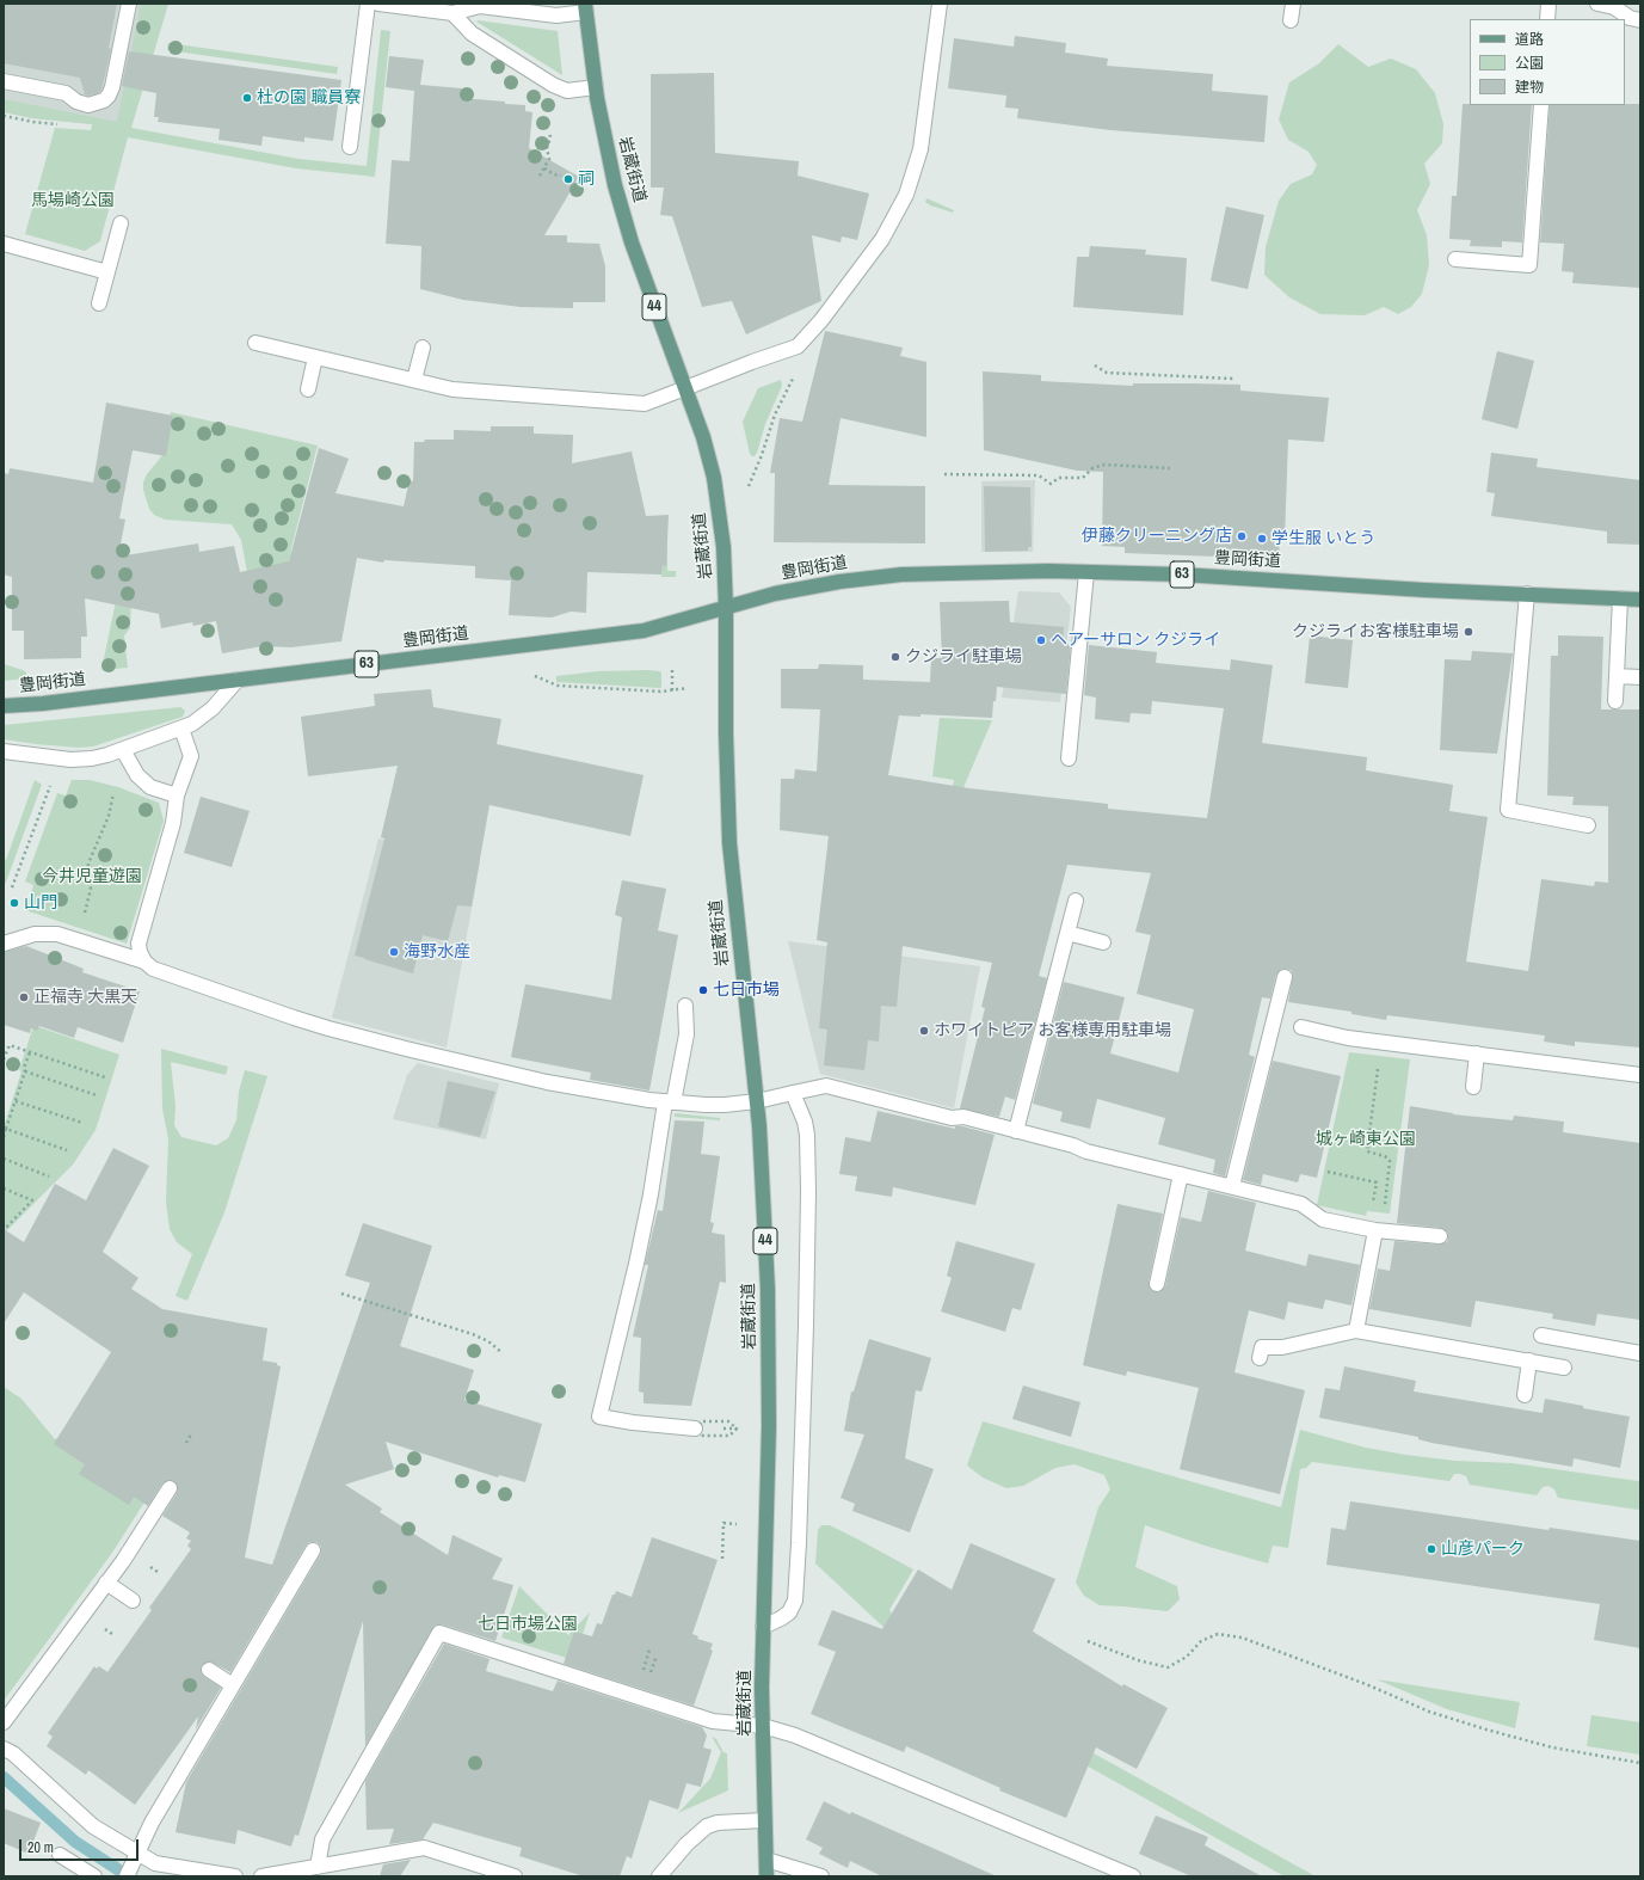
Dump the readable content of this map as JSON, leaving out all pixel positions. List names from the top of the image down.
{
  "streets": {
    "main road": [
      "岩蔵街道",
      "44",
      "豊岡街道",
      "63"
    ]
  },
  "crossings": [
    ["岩蔵街道", "豊岡街道"]
  ],
  "parks": [
    "馬場崎公園",
    "今井児童遊園",
    "城ヶ崎東公園",
    "七日市場公園"
  ],
  "places": [
    "杜の園 職員寮",
    "祠",
    "伊藤クリーニング店",
    "学生服 いとう",
    "クジライお客様駐車場",
    "ヘアーサロン クジライ",
    "クジライ駐車場",
    "山門",
    "海野水産",
    "七日市場",
    "正福寺 大黒天",
    "ホワイトピア お客様専用駐車場",
    "山彦パーク"
  ],
  "legend": ["道路", "公園", "建物"],
  "scale_bar": "20 m"
}
